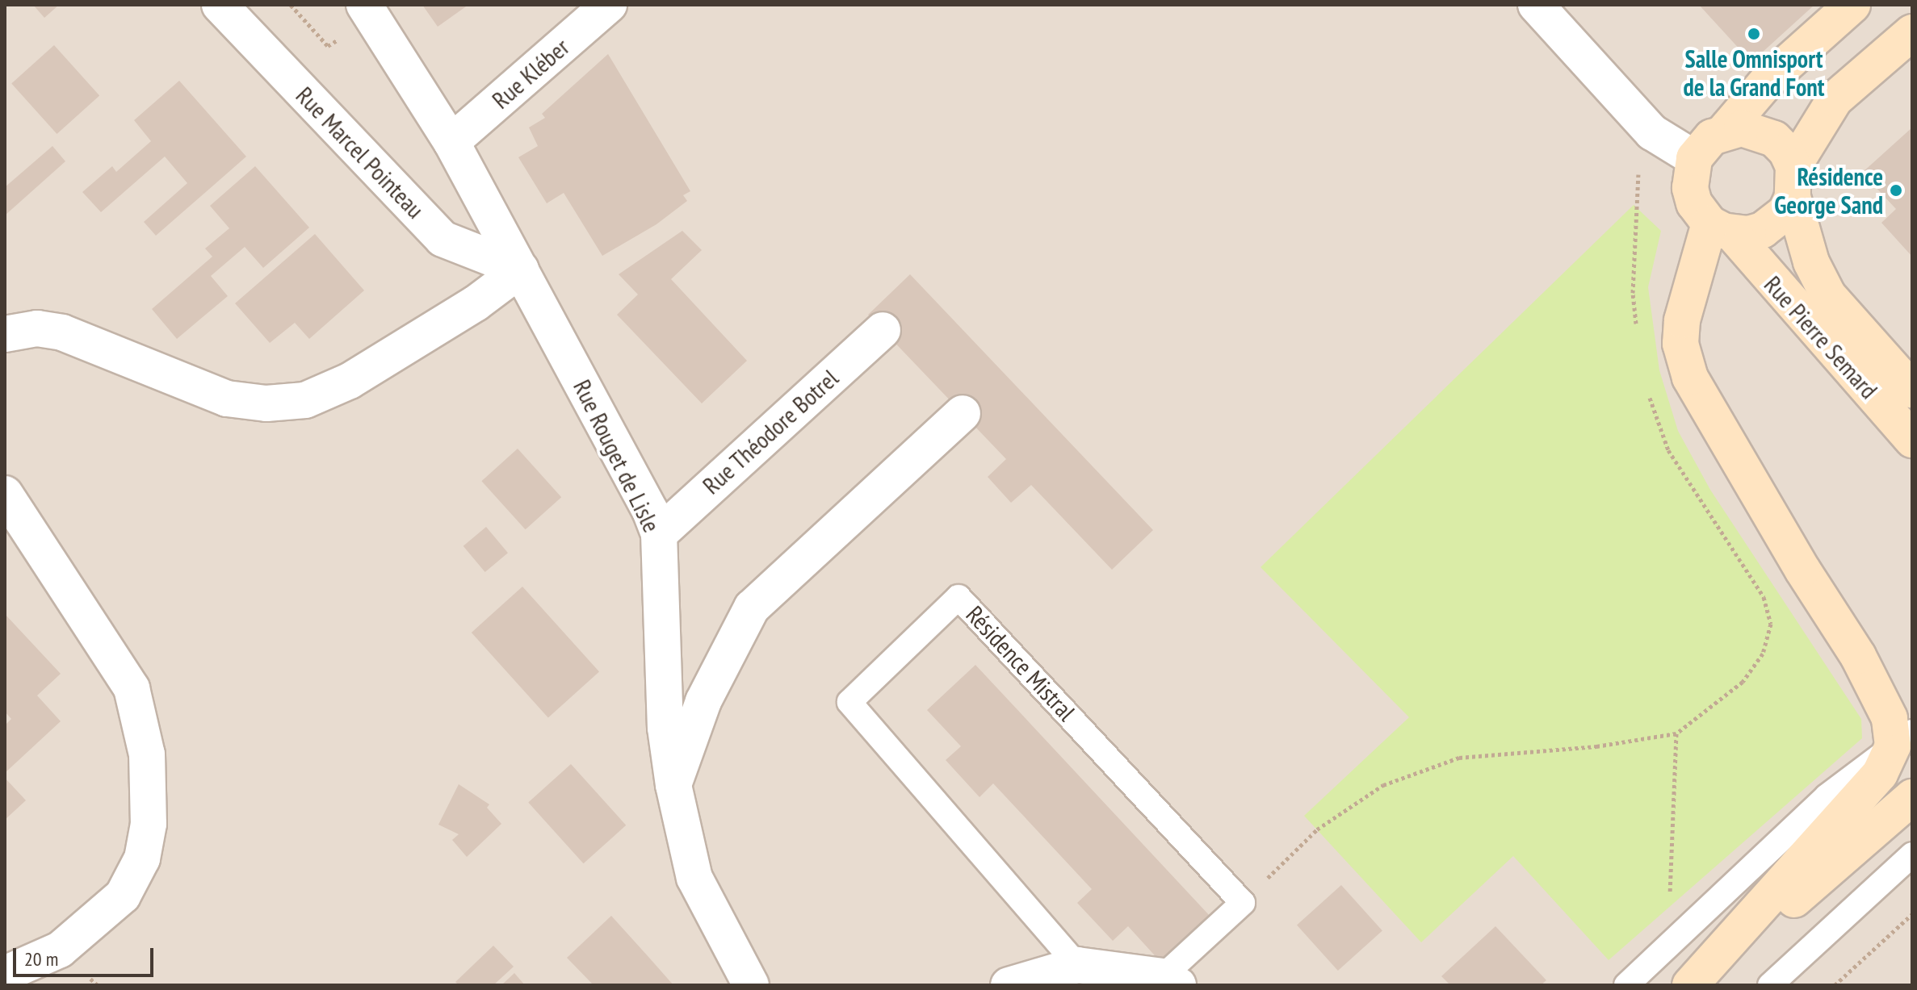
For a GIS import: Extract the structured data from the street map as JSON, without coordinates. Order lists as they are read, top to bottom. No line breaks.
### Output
{"streets":{"main road":["Rue Pierre Semard"],"street":["Rue Kléber","Rue Marcel Pointeau","Rue Théodore Botrel","Rue Rouget de Lisle"],"lane":["Résidence Mistral"]},"crossings":[["Rue Kléber","Rue Rouget de Lisle"],["Rue Marcel Pointeau","Rue Rouget de Lisle"],["Rue Théodore Botrel","Rue Rouget de Lisle"]],"places":["Salle Omnisport de la Grand Font","Résidence George Sand"],"scale_bar":"20 m"}
